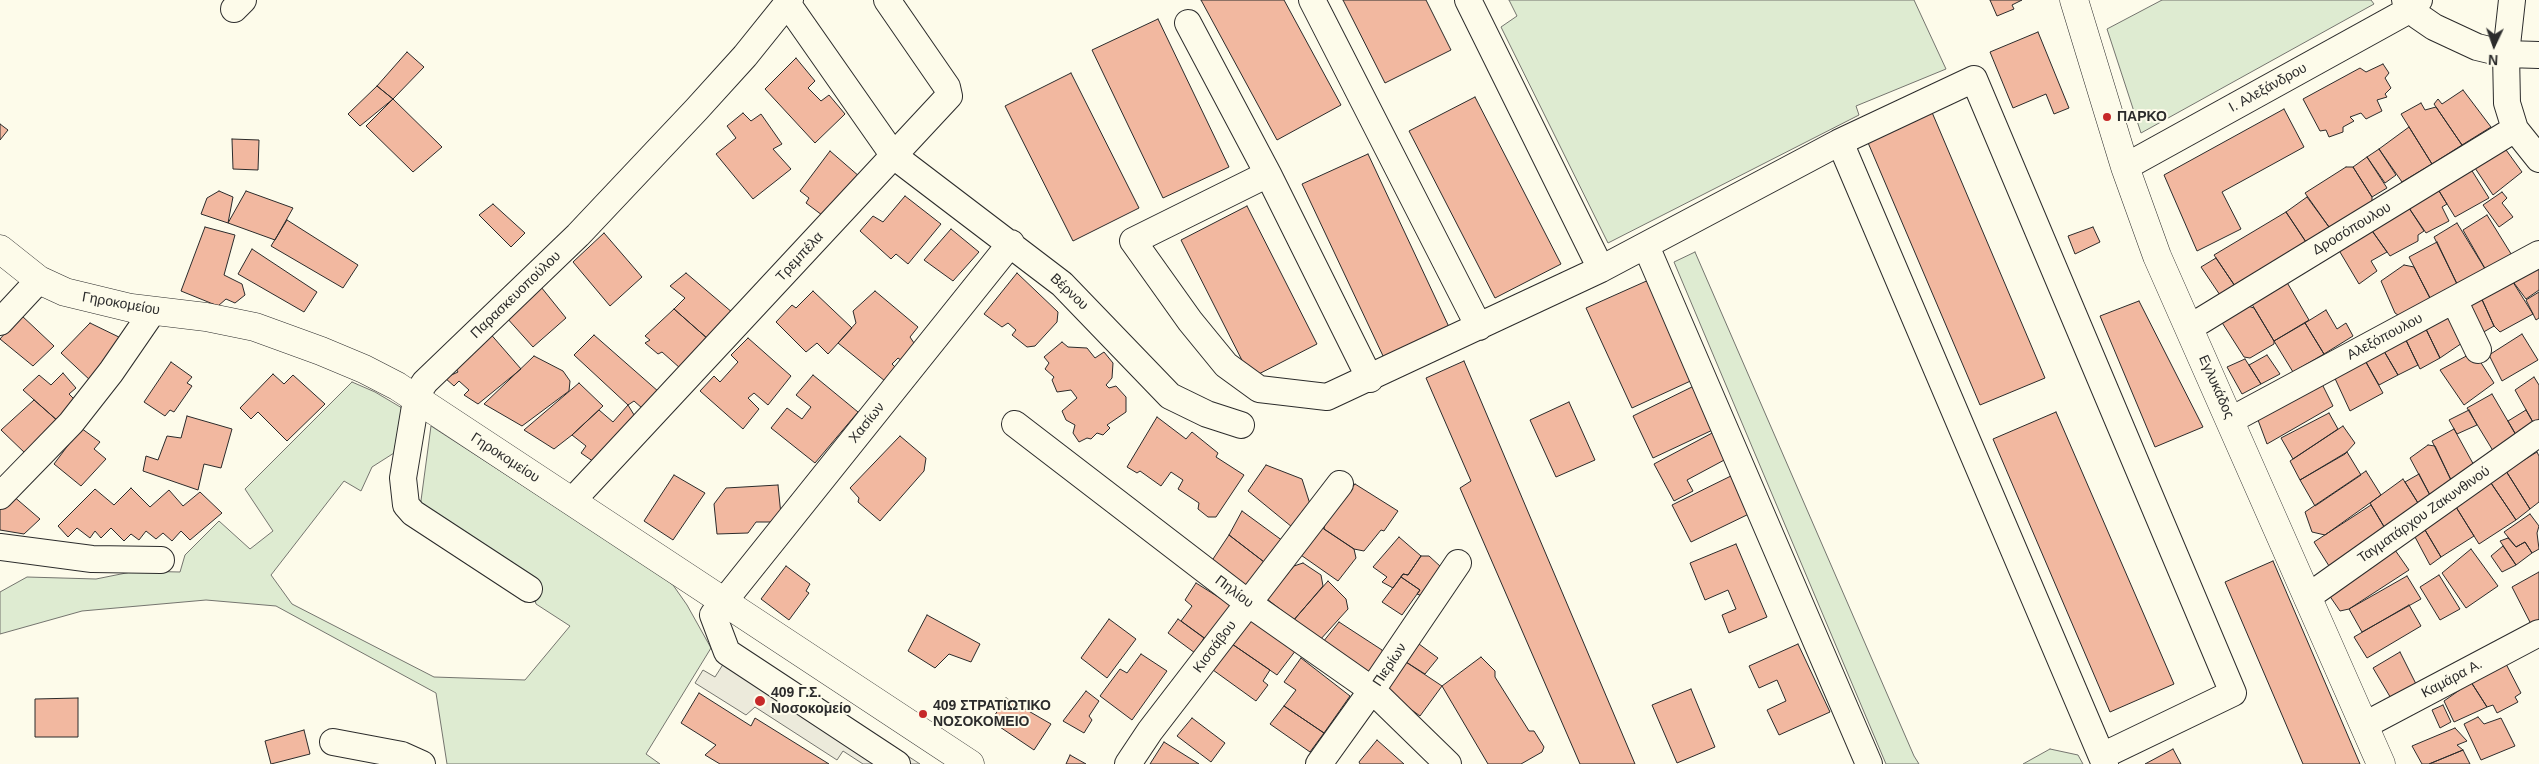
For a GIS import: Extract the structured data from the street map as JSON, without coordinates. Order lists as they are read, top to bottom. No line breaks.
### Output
{"streets":{"main road":["Γηροκομείου","Εγλυκάδος"],"street":["Ι. Αλεξάνδρου","Δροσόπουλου","Τρεμπέλα","Βέρνου","Παρασκευοπούλου","Αλεξόπουλου","Χασίων","Ταγματάρχου Ζακυνθινού","Πηλίου","Κισσάβου","Πιερίων","Καμάρα Α."]},"crossings":[["Ι. Αλεξάνδρου","Εγλυκάδος"],["Δροσόπουλου","Εγλυκάδος"],["Τρεμπέλα","Βέρνου"],["Τρεμπέλα","Γηροκομείου"],["Βέρνου","Παρασκευοπούλου"],["Βέρνου","Χασίων"],["Παρασκευοπούλου","Γηροκομείου"],["Γηροκομείου","Χασίων"],["Αλεξόπουλου","Εγλυκάδος"],["Εγλυκάδος","Ταγματάρχου Ζακυνθινού"],["Εγλυκάδος","Καμάρα Α."],["Πηλίου","Κισσάβου"],["Πηλίου","Πιερίων"]],"places":["ΠΑΡΚΟ","409 Γ.Σ. Νοσοκομείο","409 ΣΤΡΑΤΙΩΤΙΚΟ ΝΟΣΟΚΟΜΕΙΟ"],"north":"bottom"}
